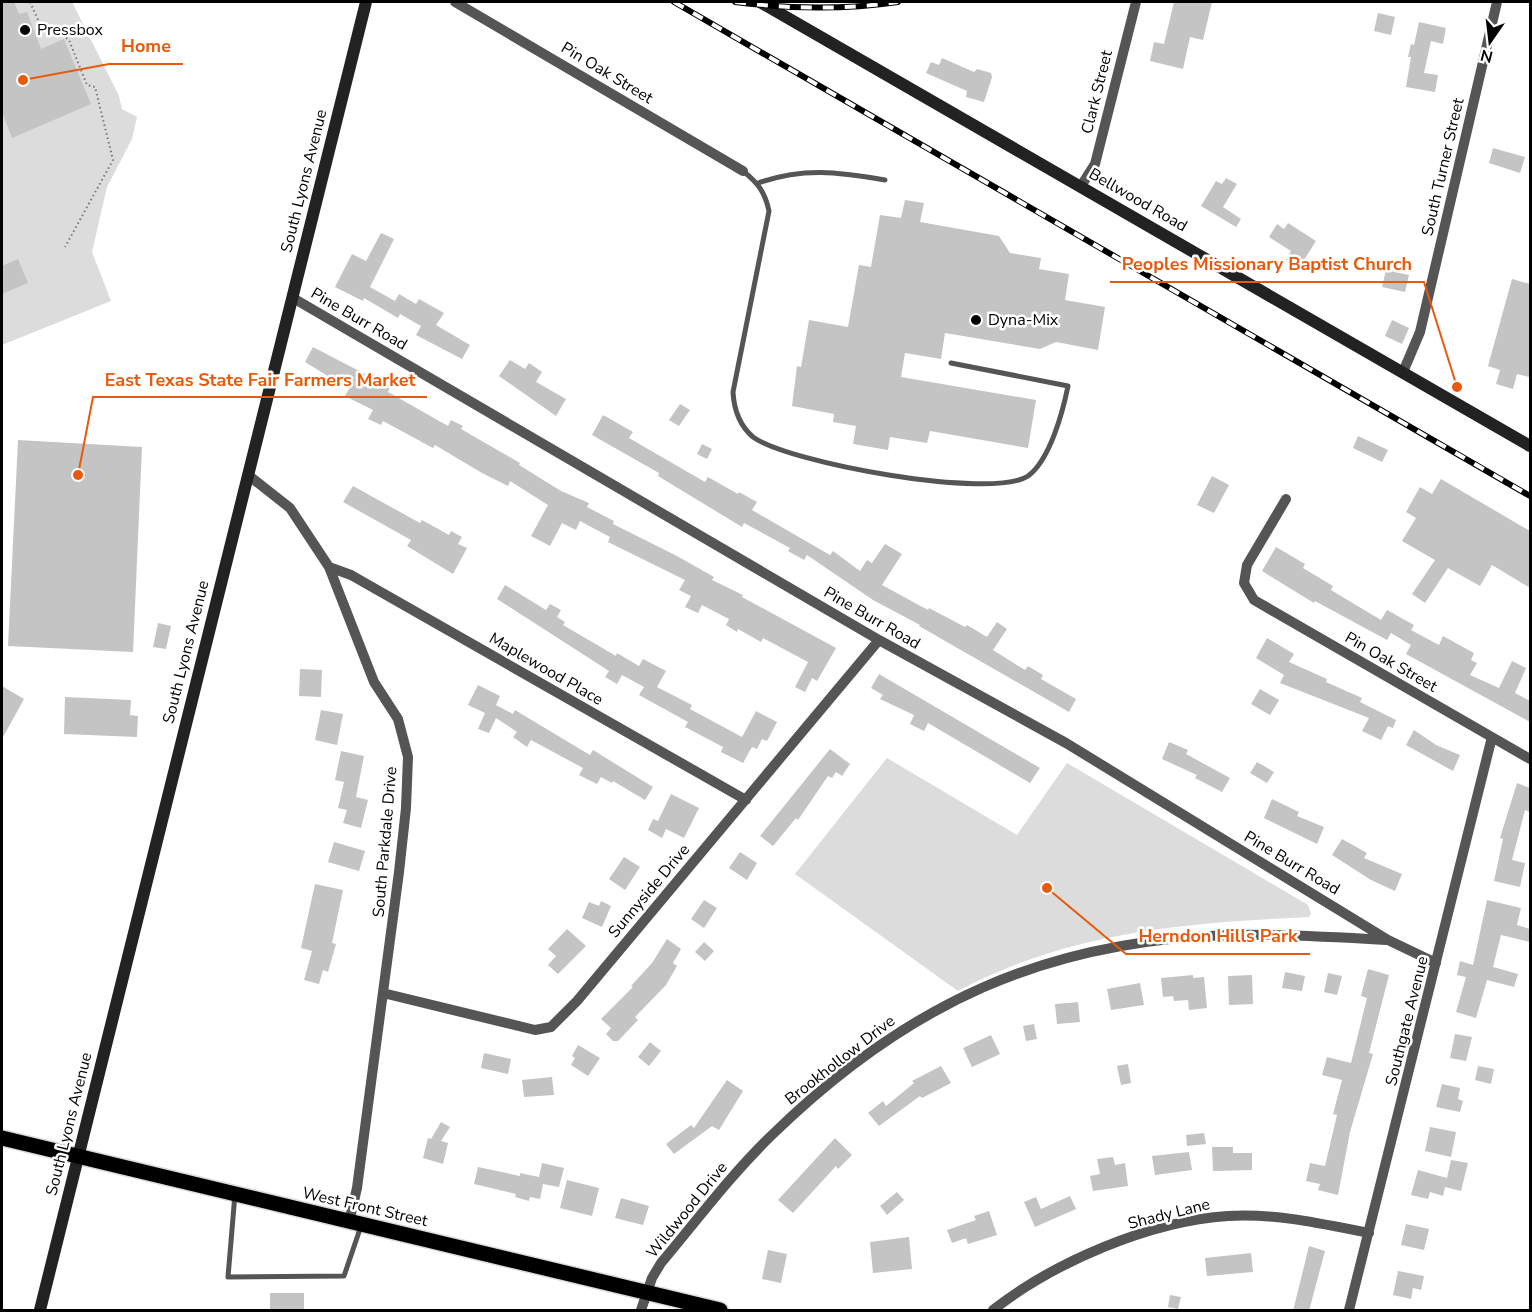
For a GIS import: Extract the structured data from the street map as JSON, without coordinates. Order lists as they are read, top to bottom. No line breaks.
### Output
{"streets":{"main road":["West Front Street"],"street":["Pin Oak Street","Clark Street","South Turner Street","South Lyons Avenue","Bellwood Road","Pine Burr Road","Maplewood Place","South Parkdale Drive","Sunnyside Drive","Southgate Avenue","Brookhollow Drive","Wildwood Drive","Shady Lane"]},"crossings":[["Pin Oak Street","Southgate Avenue"],["Clark Street","Bellwood Road"],["South Turner Street","Bellwood Road"],["South Lyons Avenue","Pine Burr Road"],["South Lyons Avenue","South Parkdale Drive"],["South Lyons Avenue","West Front Street"],["Pine Burr Road","Sunnyside Drive"],["Pine Burr Road","Southgate Avenue"],["Pine Burr Road","Brookhollow Drive"],["Maplewood Place","South Parkdale Drive"],["Maplewood Place","Sunnyside Drive"],["South Parkdale Drive","Sunnyside Drive"],["South Parkdale Drive","West Front Street"],["Southgate Avenue","Shady Lane"],["Brookhollow Drive","Wildwood Drive"],["West Front Street","Wildwood Drive"]],"places":["Pressbox","Home","Dyna-Mix","Peoples Missionary Baptist Church","East Texas State Fair Farmers Market","Herndon Hills Park"],"north":"bottom"}
